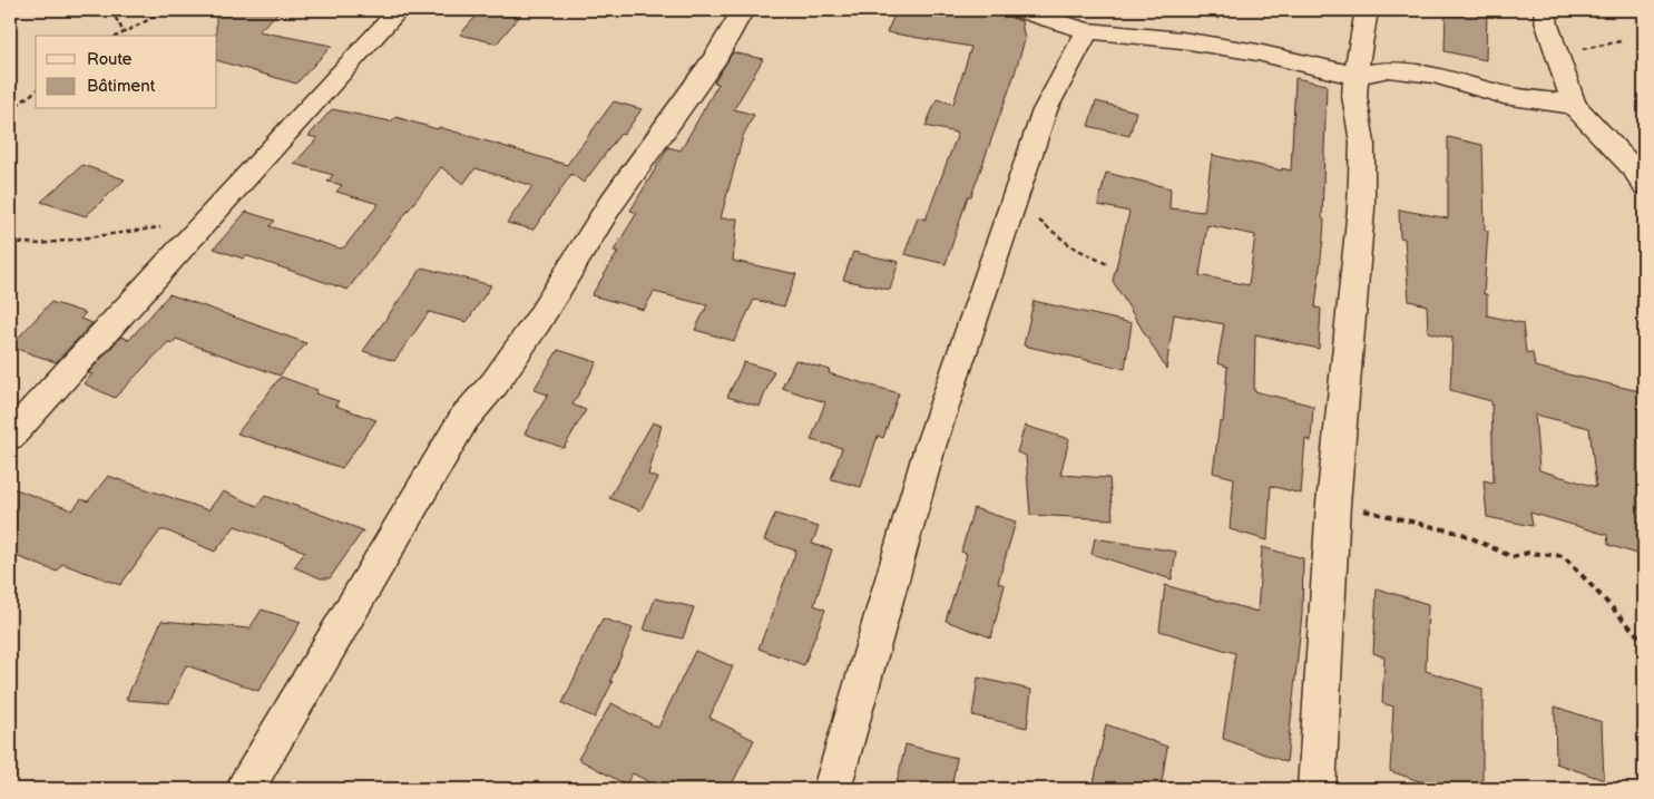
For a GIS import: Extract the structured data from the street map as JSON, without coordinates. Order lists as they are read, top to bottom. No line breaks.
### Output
{"legend":["Route","Bâtiment"]}
